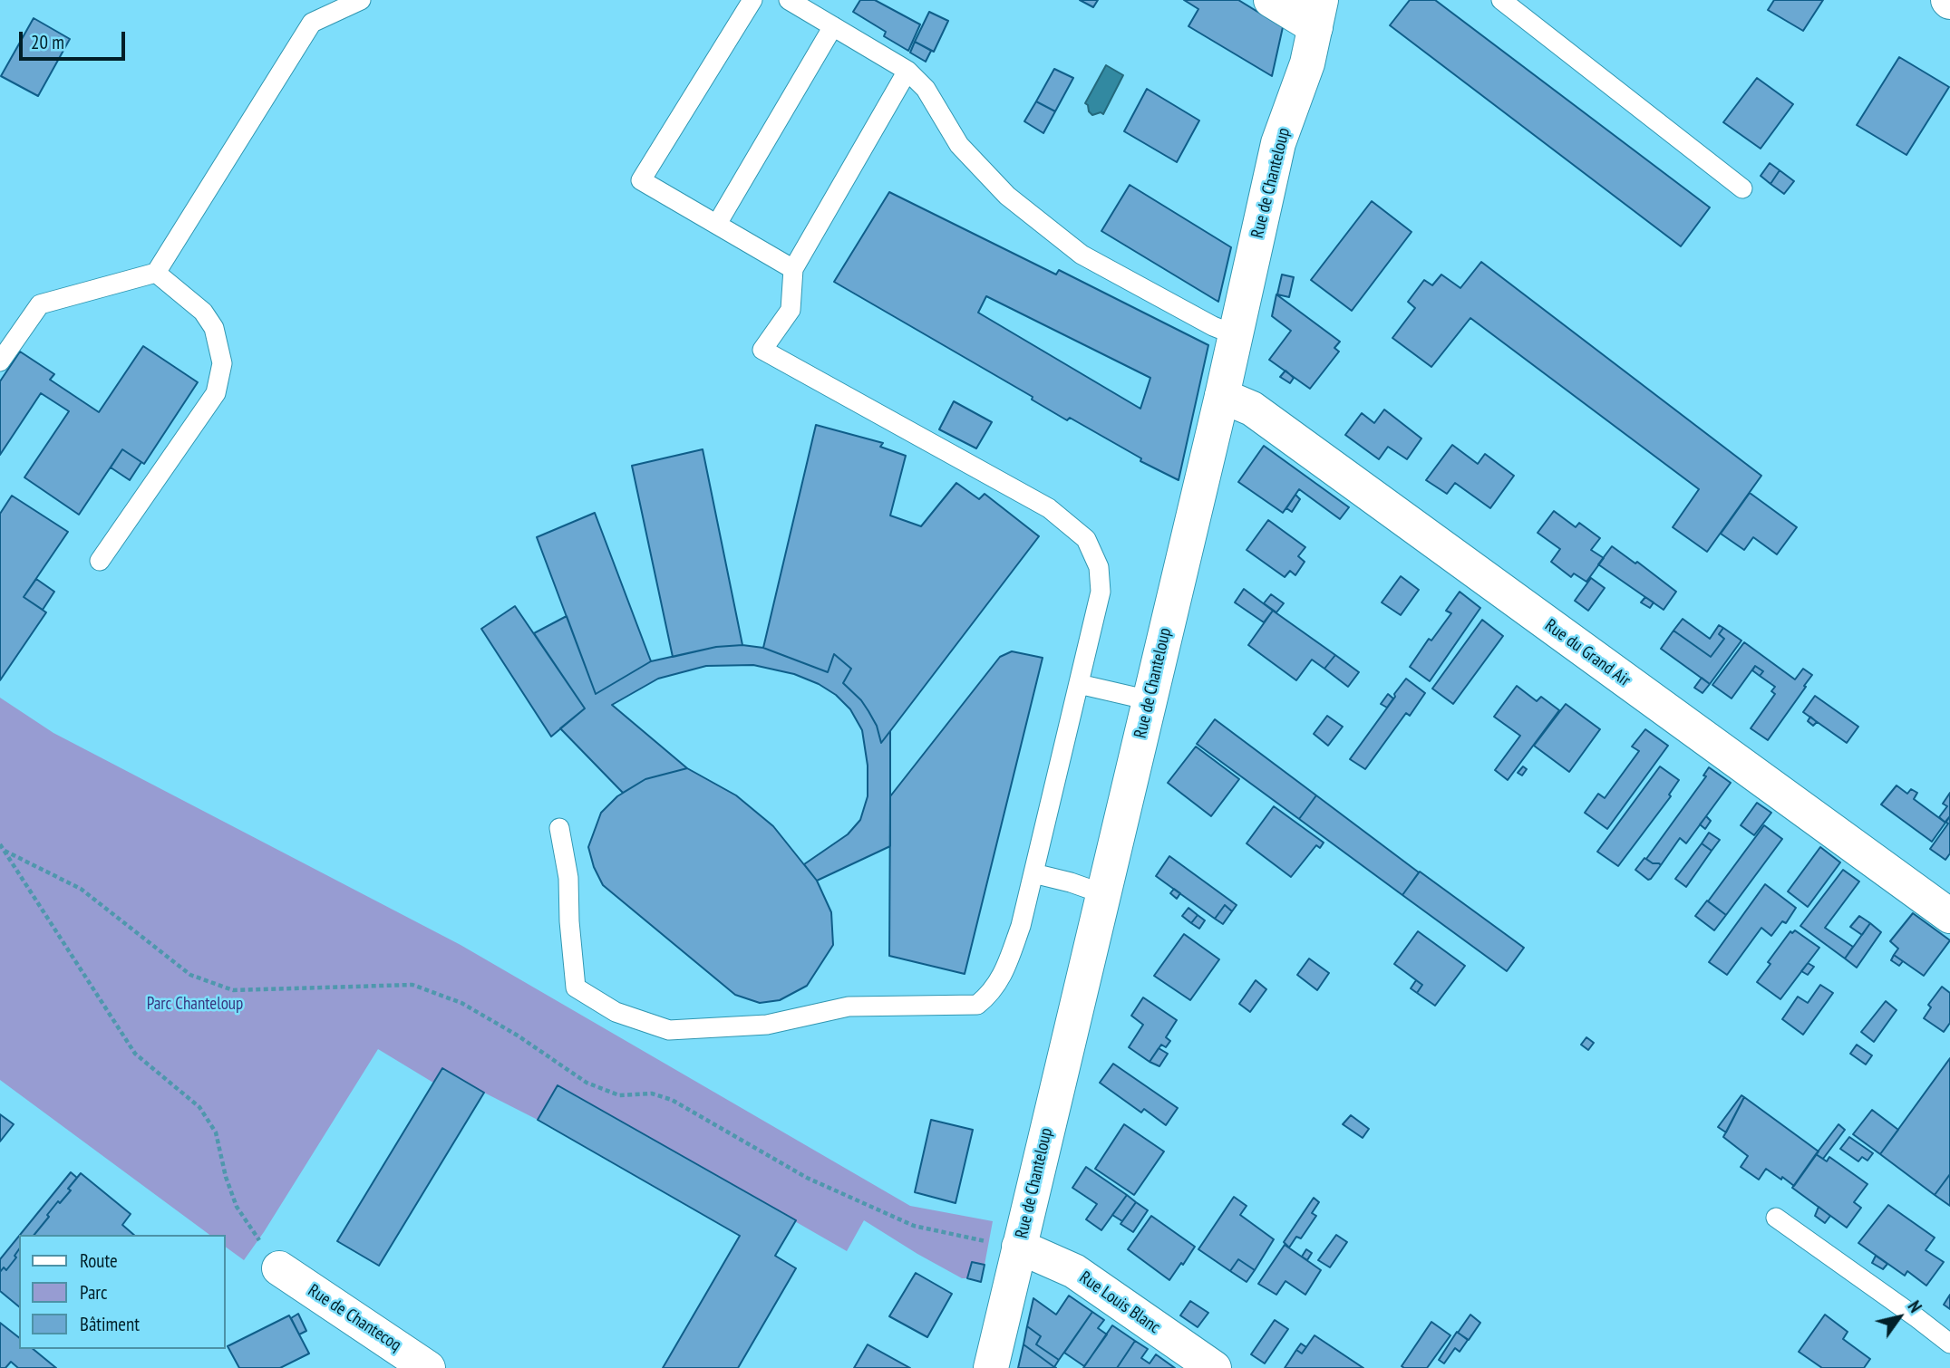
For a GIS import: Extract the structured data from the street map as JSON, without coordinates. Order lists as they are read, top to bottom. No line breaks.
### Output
{"streets":{"street":["Rue de Chanteloup","Rue du Grand Air","Rue Louis Blanc","Rue de Chantecoq"]},"crossings":[["Rue de Chanteloup","Rue du Grand Air"],["Rue de Chanteloup","Rue Louis Blanc"]],"parks":["Parc Chanteloup"],"legend":["Route","Parc","Bâtiment"],"scale_bar":"20 m","north":"top right"}
